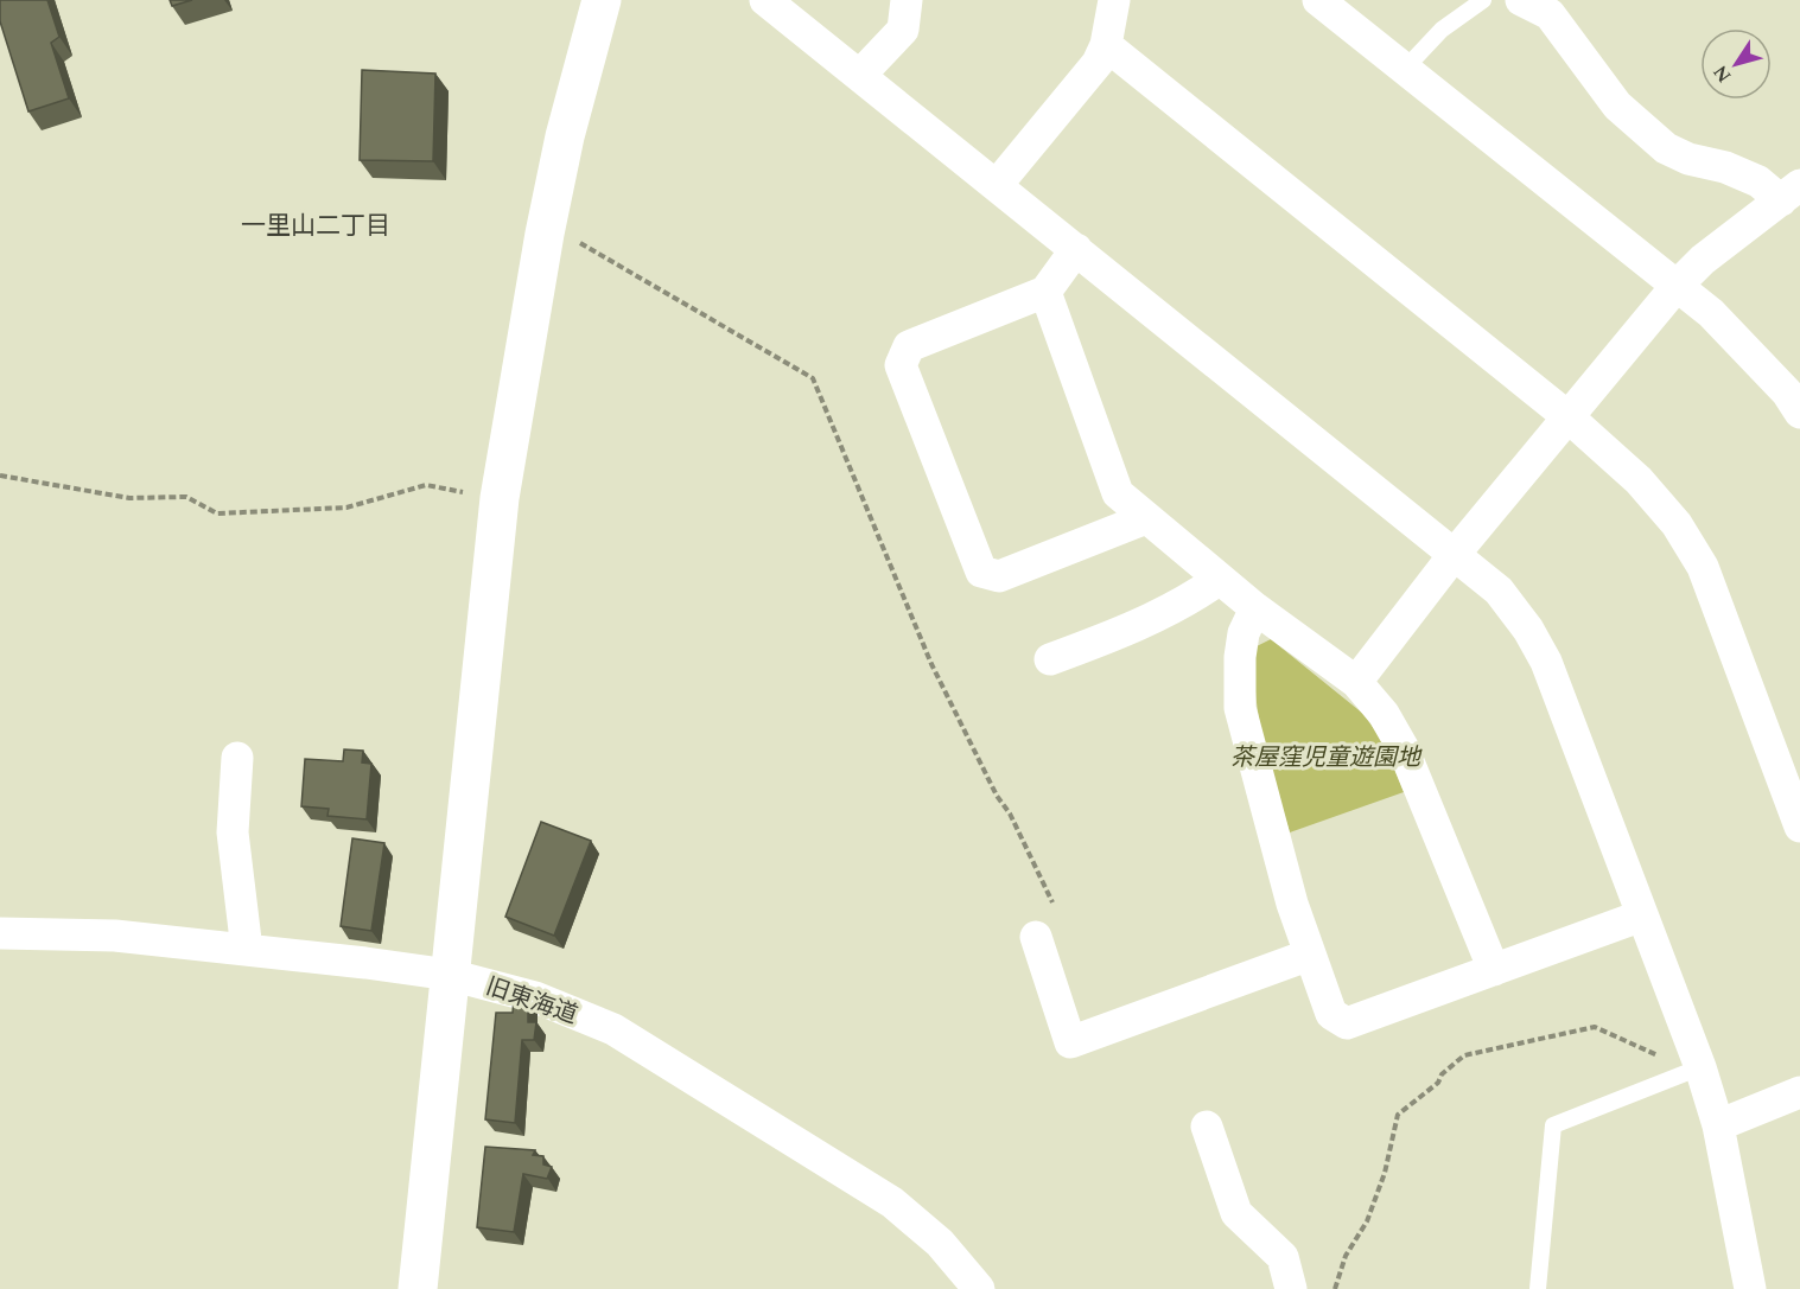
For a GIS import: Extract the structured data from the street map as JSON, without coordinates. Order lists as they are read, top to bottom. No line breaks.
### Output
{"streets":{"street":["旧東海道"]},"districts":["一里山二丁目"],"parks":["茶屋窪児童遊園地"],"north":"bottom left"}
